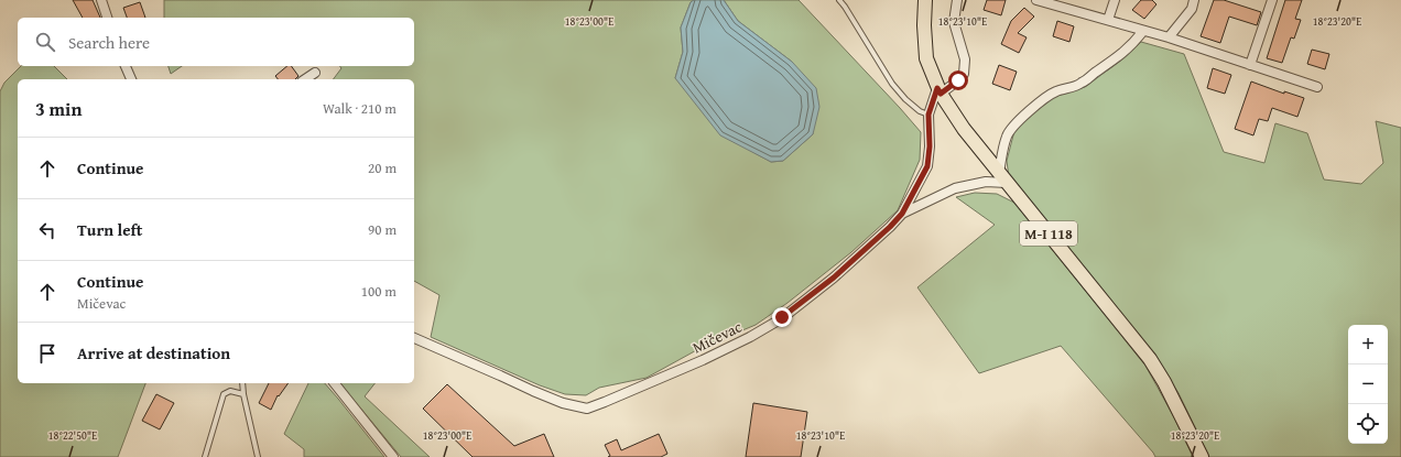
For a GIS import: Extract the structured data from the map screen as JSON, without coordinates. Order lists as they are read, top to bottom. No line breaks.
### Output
{"streets":{"main road":["M-I 118"],"street":["Mičevac"]},"crossings":[["M-I 118","Mičevac"]],"page":{"search":"Search here","heading":["3 min","Walk · 210 m"],"list":[["Continue","20 m"],["Turn left","90 m"],["Continue","Mičevac","100 m"],"Arrive at destination"],"map_buttons":["+","−"]},"coordinates":["18°23'00\"E","18°23'10\"E","18°23'20\"E","18°22'50\"E"]}
